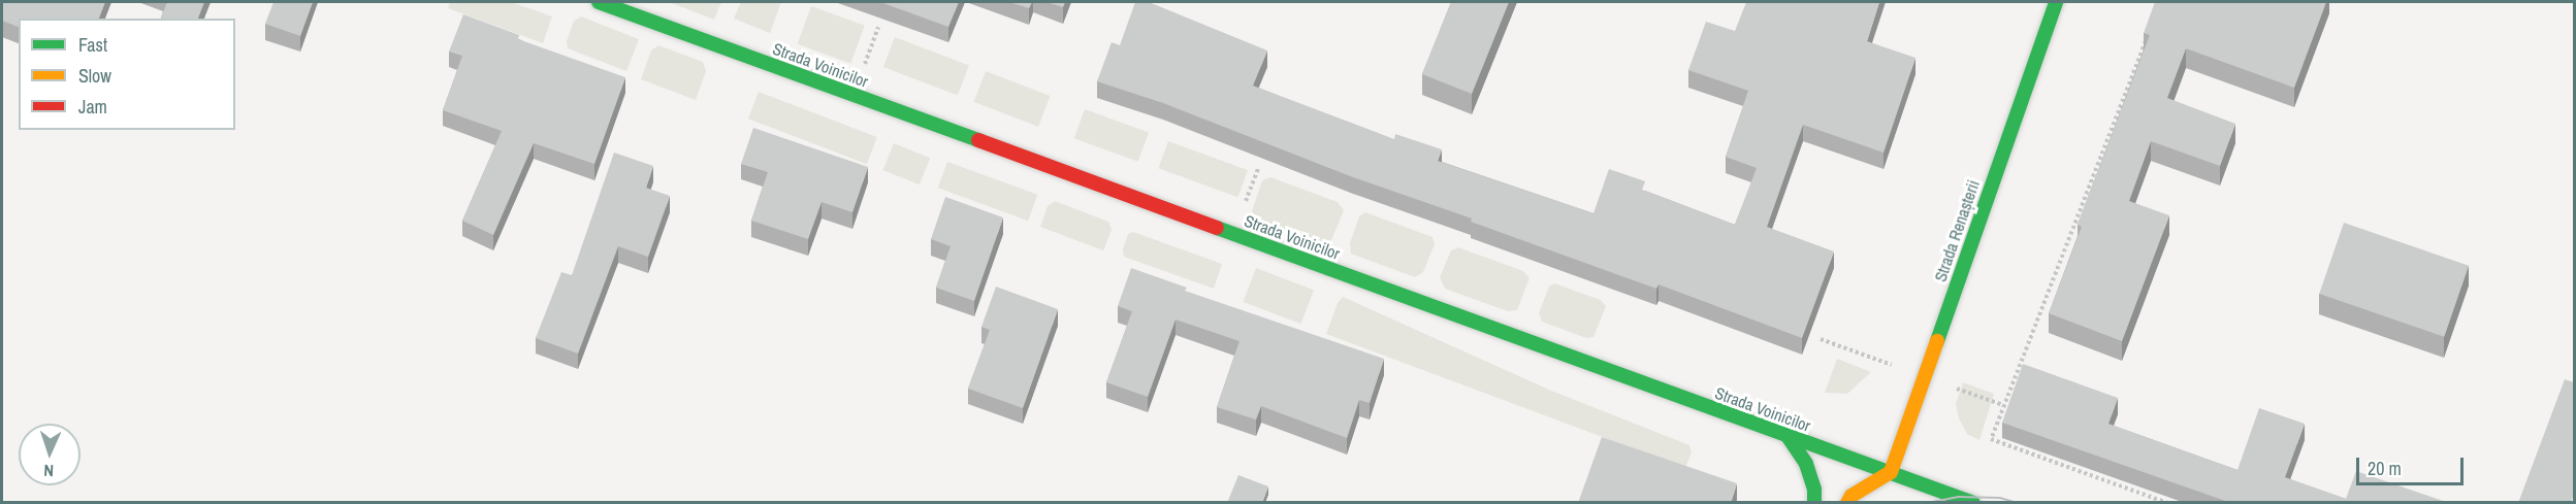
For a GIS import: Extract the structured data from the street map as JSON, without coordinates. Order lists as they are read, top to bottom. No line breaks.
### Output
{"streets":{"main road":["Strada Voinicilor","Strada Renașterii"]},"crossings":[["Strada Voinicilor","Strada Renașterii"]],"legend":["Fast","Slow","Jam"],"scale_bar":"20 m","north":"bottom"}
